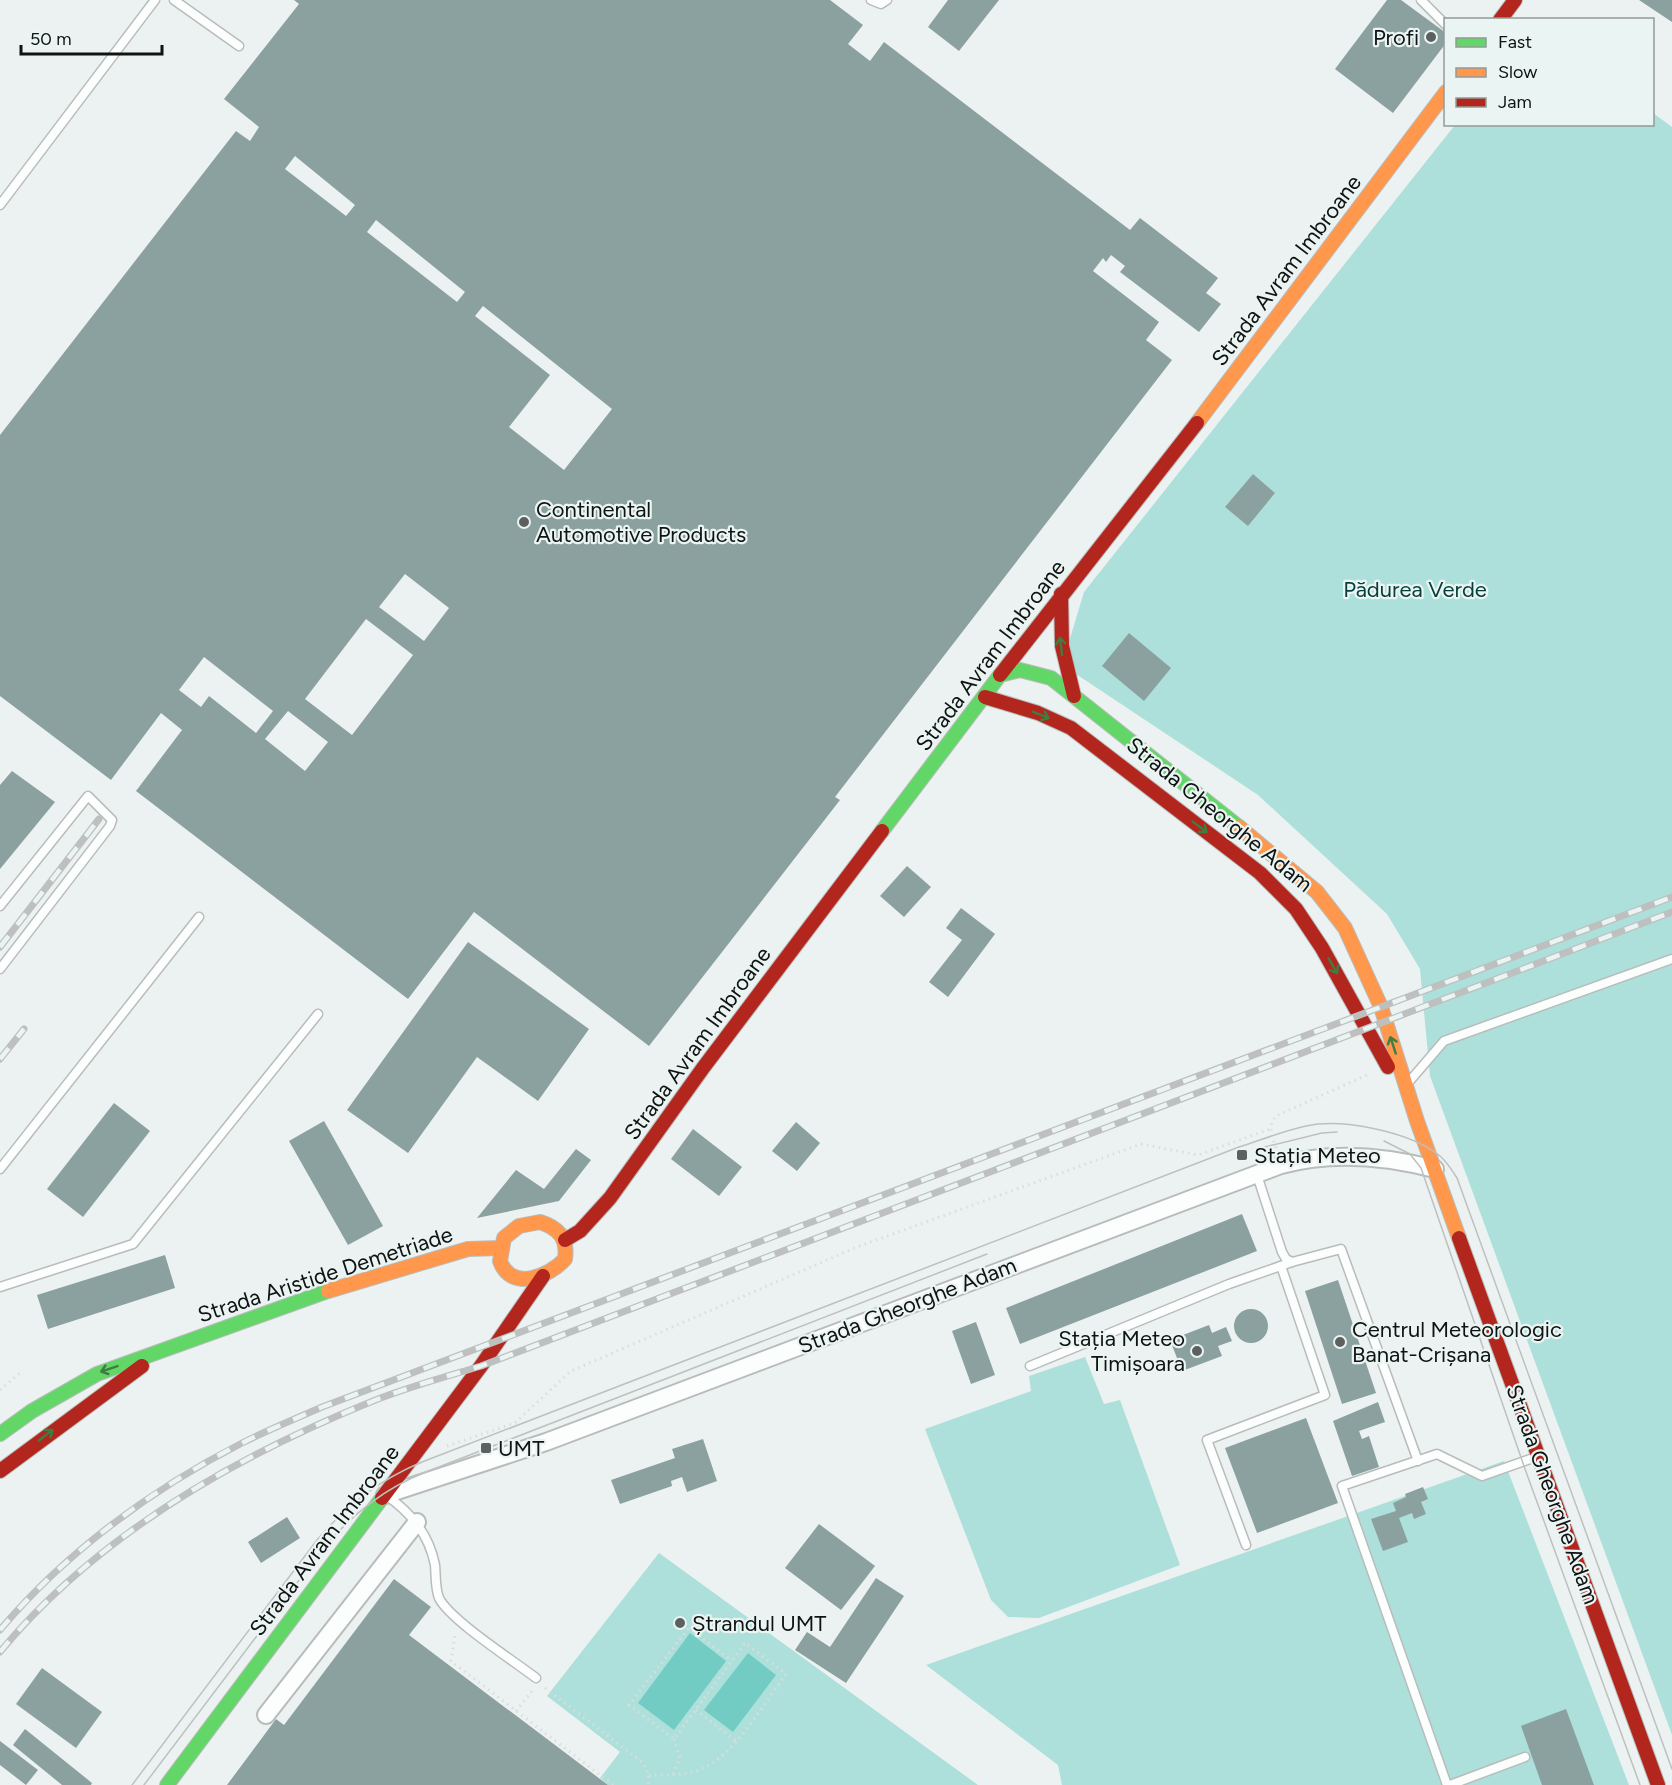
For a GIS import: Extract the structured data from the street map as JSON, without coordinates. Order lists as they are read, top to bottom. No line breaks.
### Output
{"streets":{"main road":["Strada Avram Imbroane","Strada Gheorghe Adam","Strada Aristide Demetriade"]},"crossings":[["Strada Avram Imbroane","Strada Gheorghe Adam"],["Strada Avram Imbroane","Strada Aristide Demetriade"]],"parks":["Pădurea Verde"],"places":{"other":["Profi","Continental Automotive Products","Centrul Meteorologic Banat-Crișana","Stația Meteo Timișoara","Ștrandul UMT"],"transit":["Stația Meteo","UMT"]},"legend":["Fast","Slow","Jam"],"scale_bar":"50 m"}
